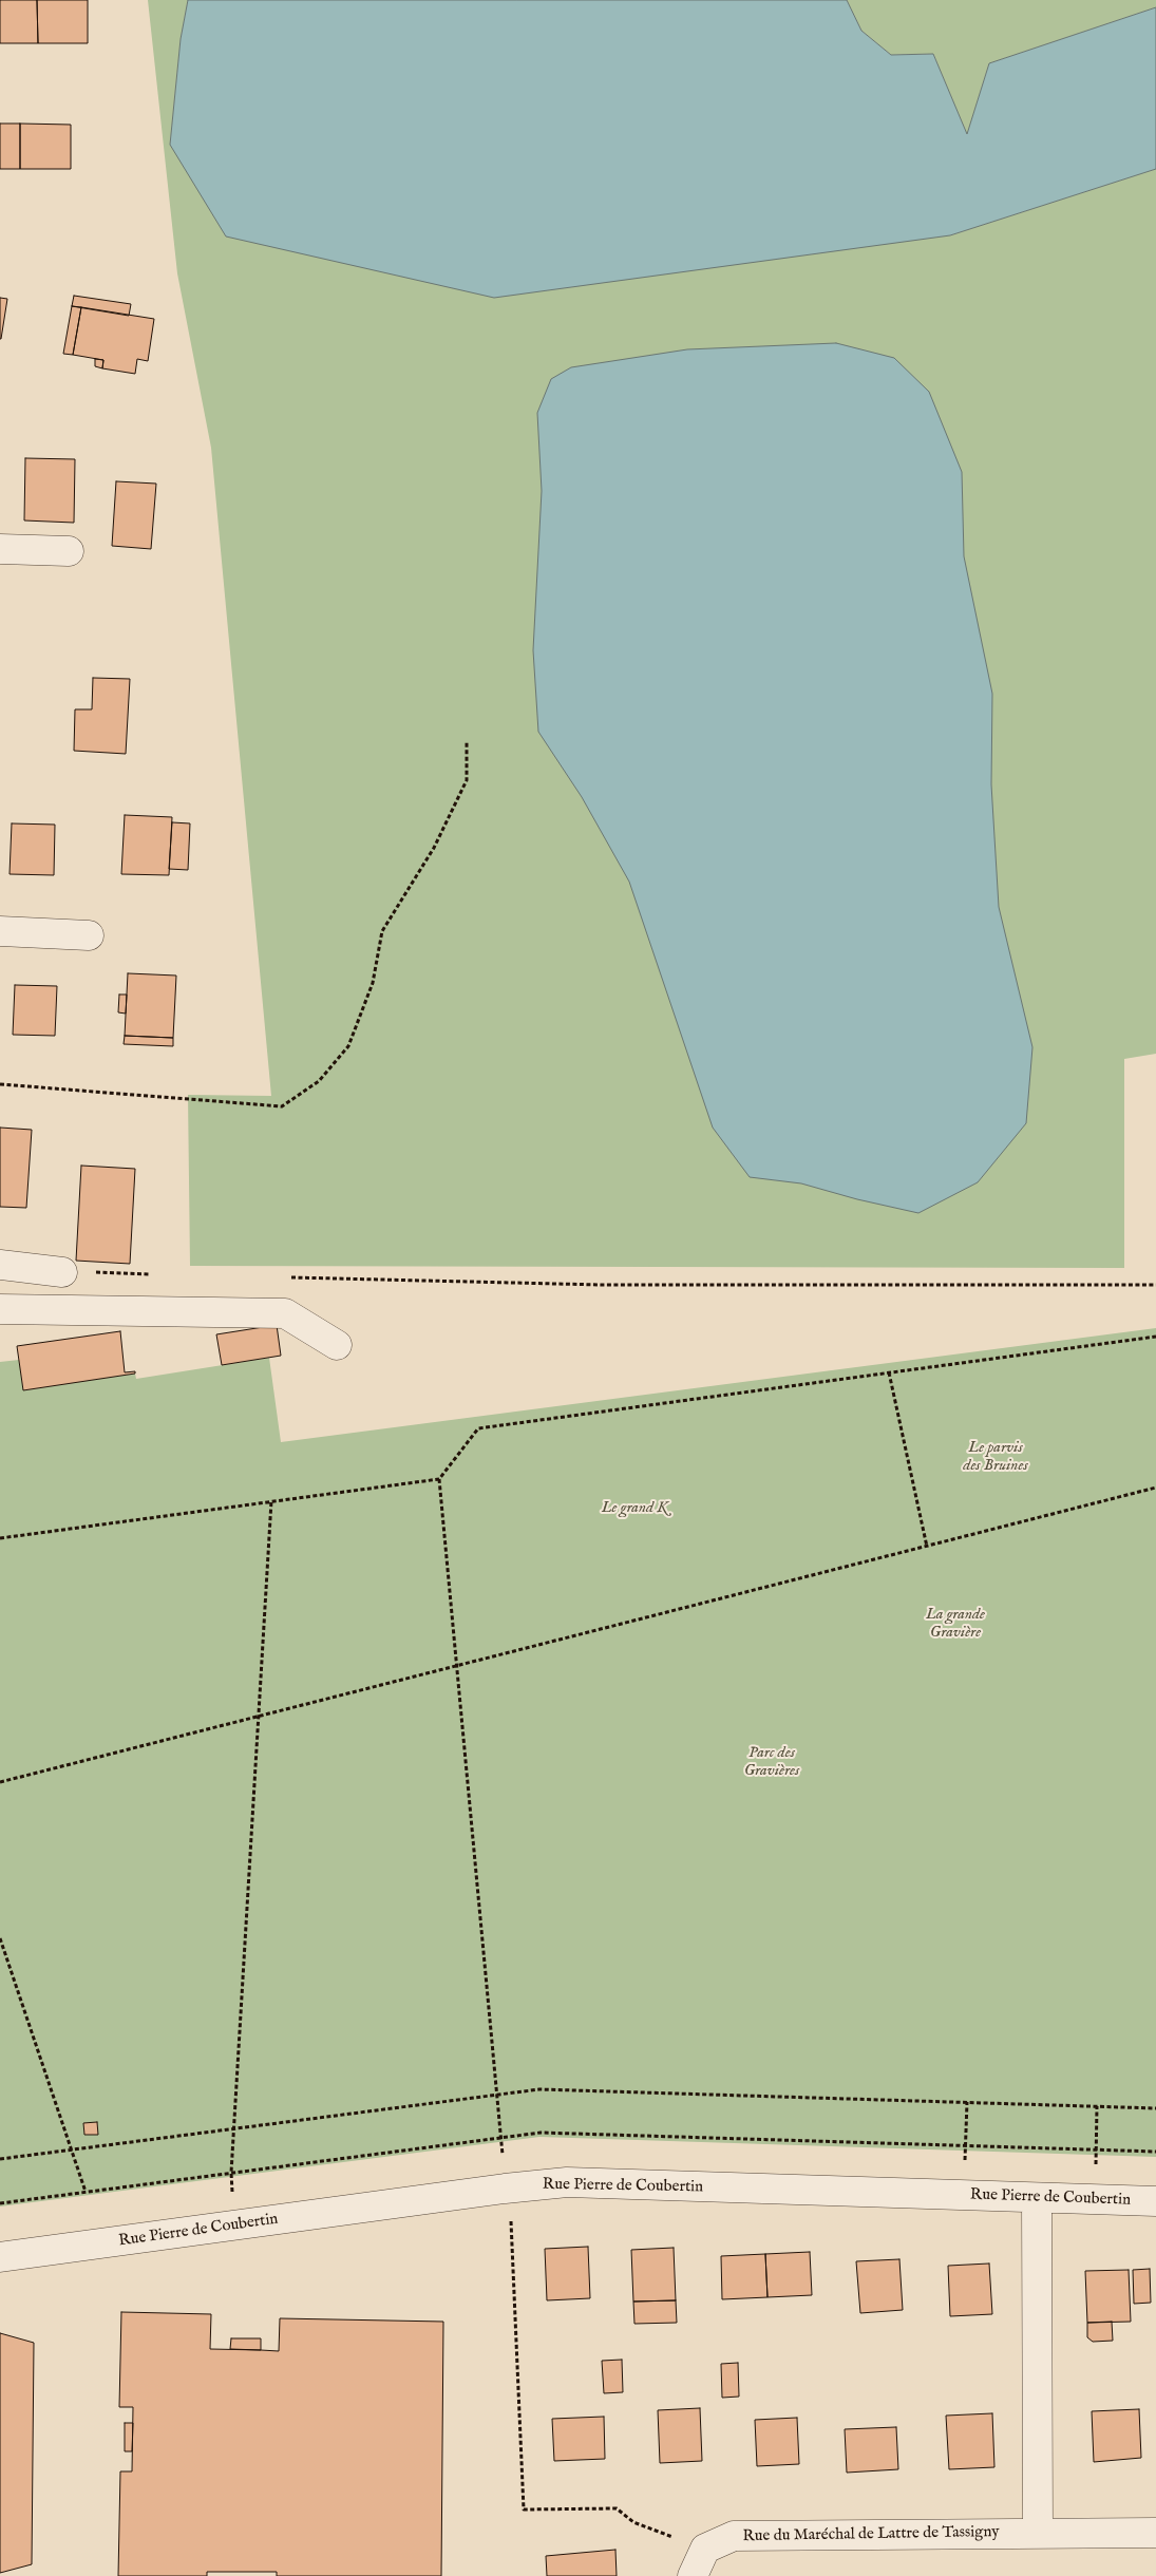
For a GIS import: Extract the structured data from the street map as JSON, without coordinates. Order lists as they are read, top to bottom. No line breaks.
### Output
{"streets":{"street":["Rue Pierre de Coubertin","Rue du Maréchal de Lattre de Tassigny"]},"parks":["Le parvis des Bruines","Le grand K","La grande Gravière","Parc des Gravières"]}
